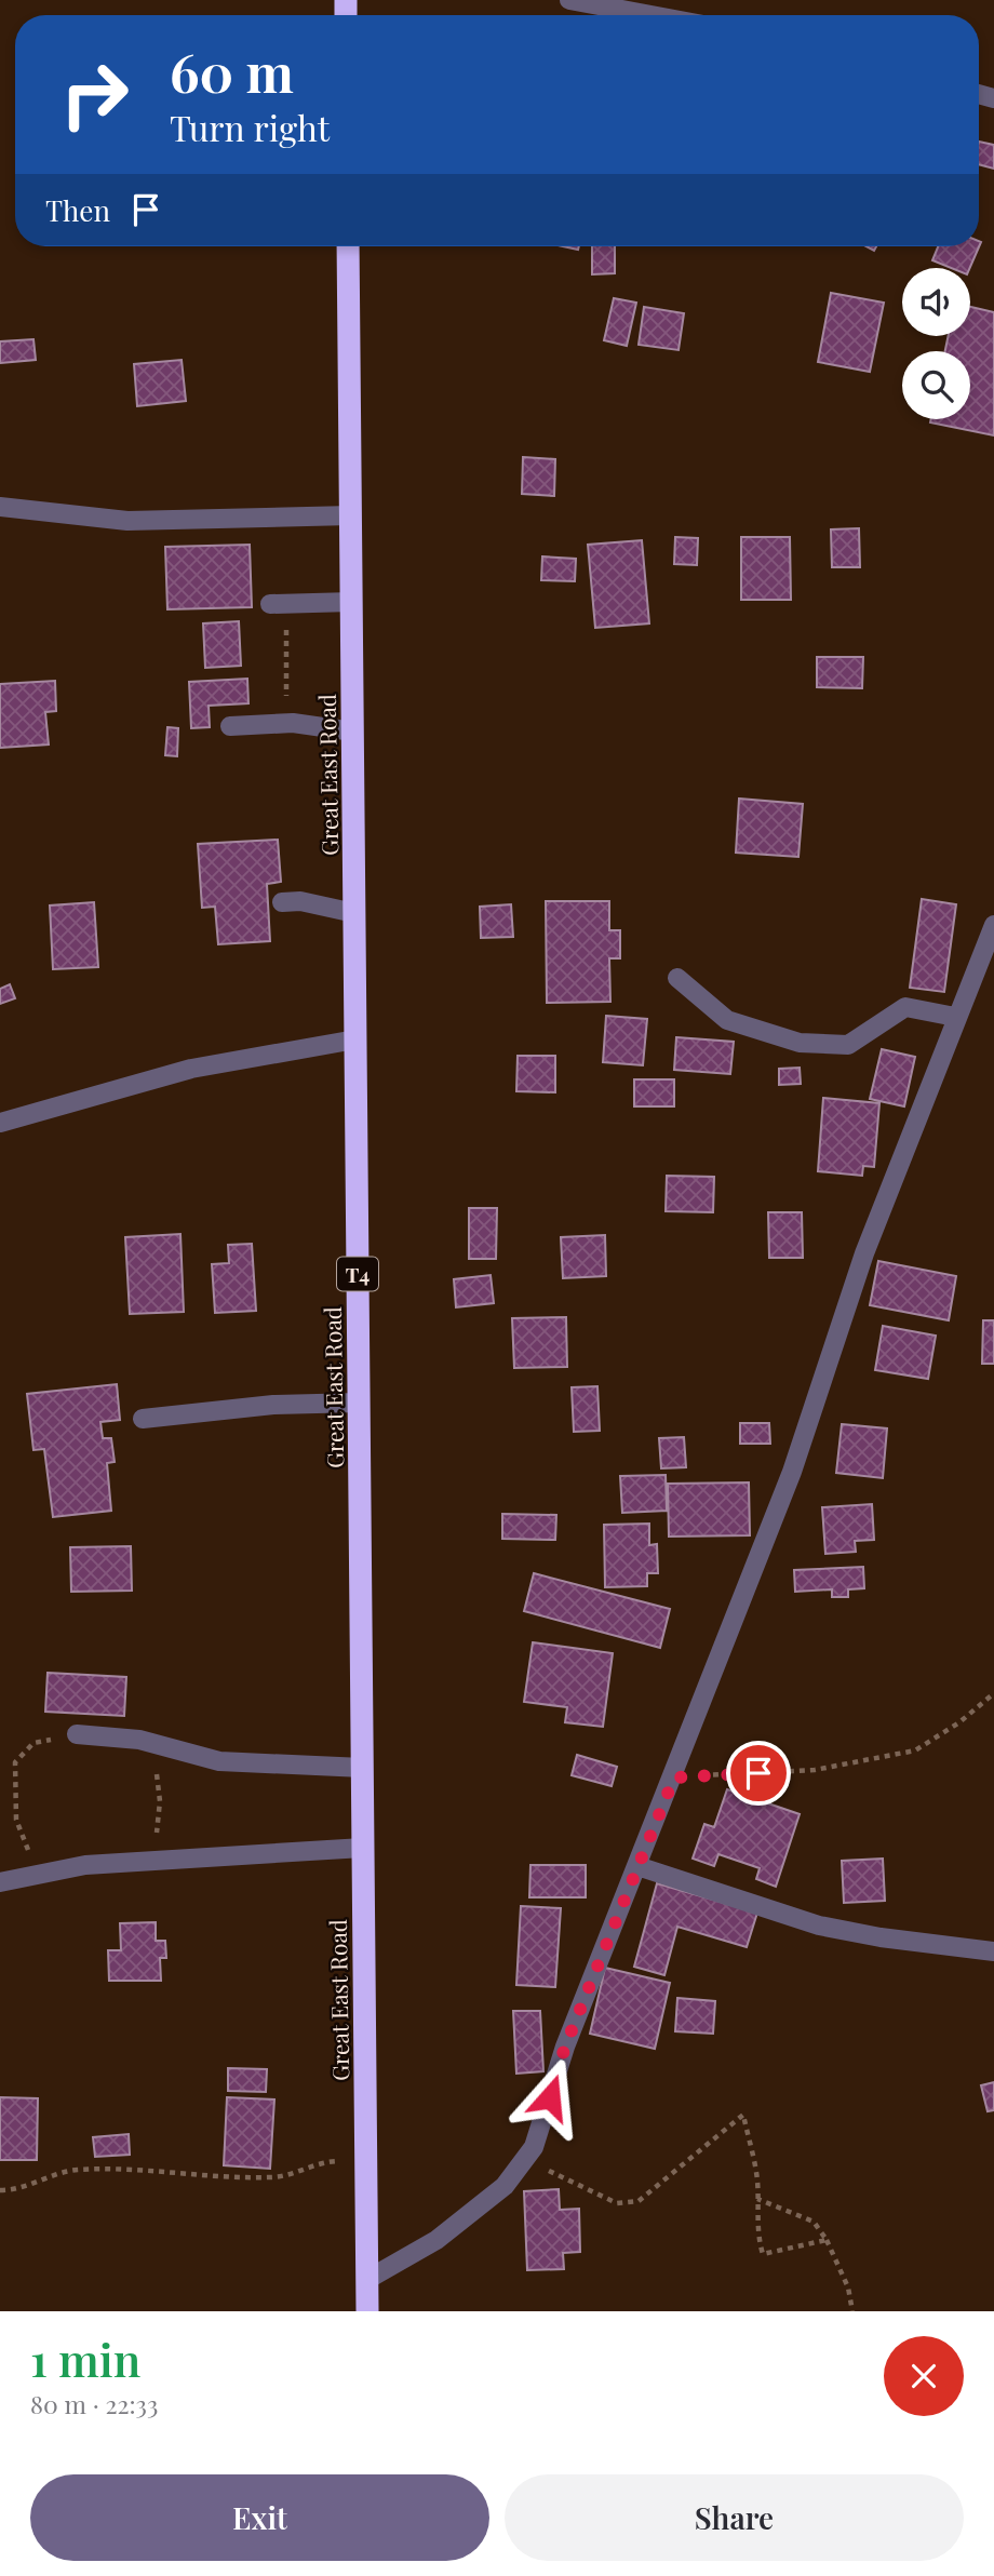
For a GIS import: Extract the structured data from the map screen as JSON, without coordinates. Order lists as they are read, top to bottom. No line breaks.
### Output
{"streets":{"highway":["Great East Road","T4"]},"page":{"turn":["60 m","Turn right"],"then":"Then","heading":["1 min","80 m · 22:33"],"buttons":["Exit","Share"]}}
